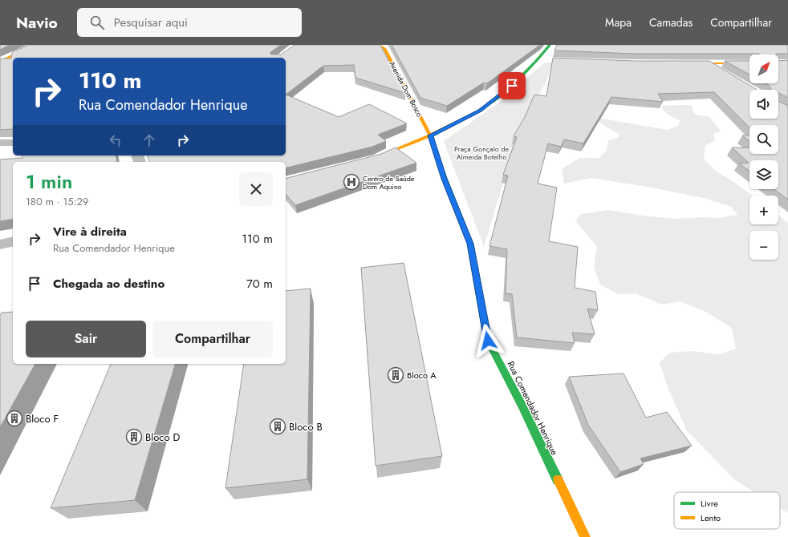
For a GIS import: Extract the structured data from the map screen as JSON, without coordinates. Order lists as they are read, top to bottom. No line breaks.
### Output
{"streets":{"street":["Avenida Dom Bosco","Rua Comendador Henrique"]},"crossings":[["Avenida Dom Bosco","Rua Comendador Henrique"]],"parks":["Praça Gonçalo de Almeida Botelho"],"places":{"hospital":["Centro de Saúde Dom Aquino"],"building":["Bloco A","Bloco F","Bloco B","Bloco D"]},"legend":["Livre","Lento"],"north":"top right","page":{"header":"Navio","search":"Pesquisar aqui","nav":["Mapa","Camadas","Compartilhar"],"map_buttons":["+","−"],"turn":["110 m","Rua Comendador Henrique"],"heading":["1 min","180 m · 15:29"],"list":[{"name":"Vire à direita","note":"Rua Comendador Henrique","value":"110 m"},{"name":"Chegada ao destino","value":"70 m"}],"buttons":["Sair","Compartilhar"]}}
